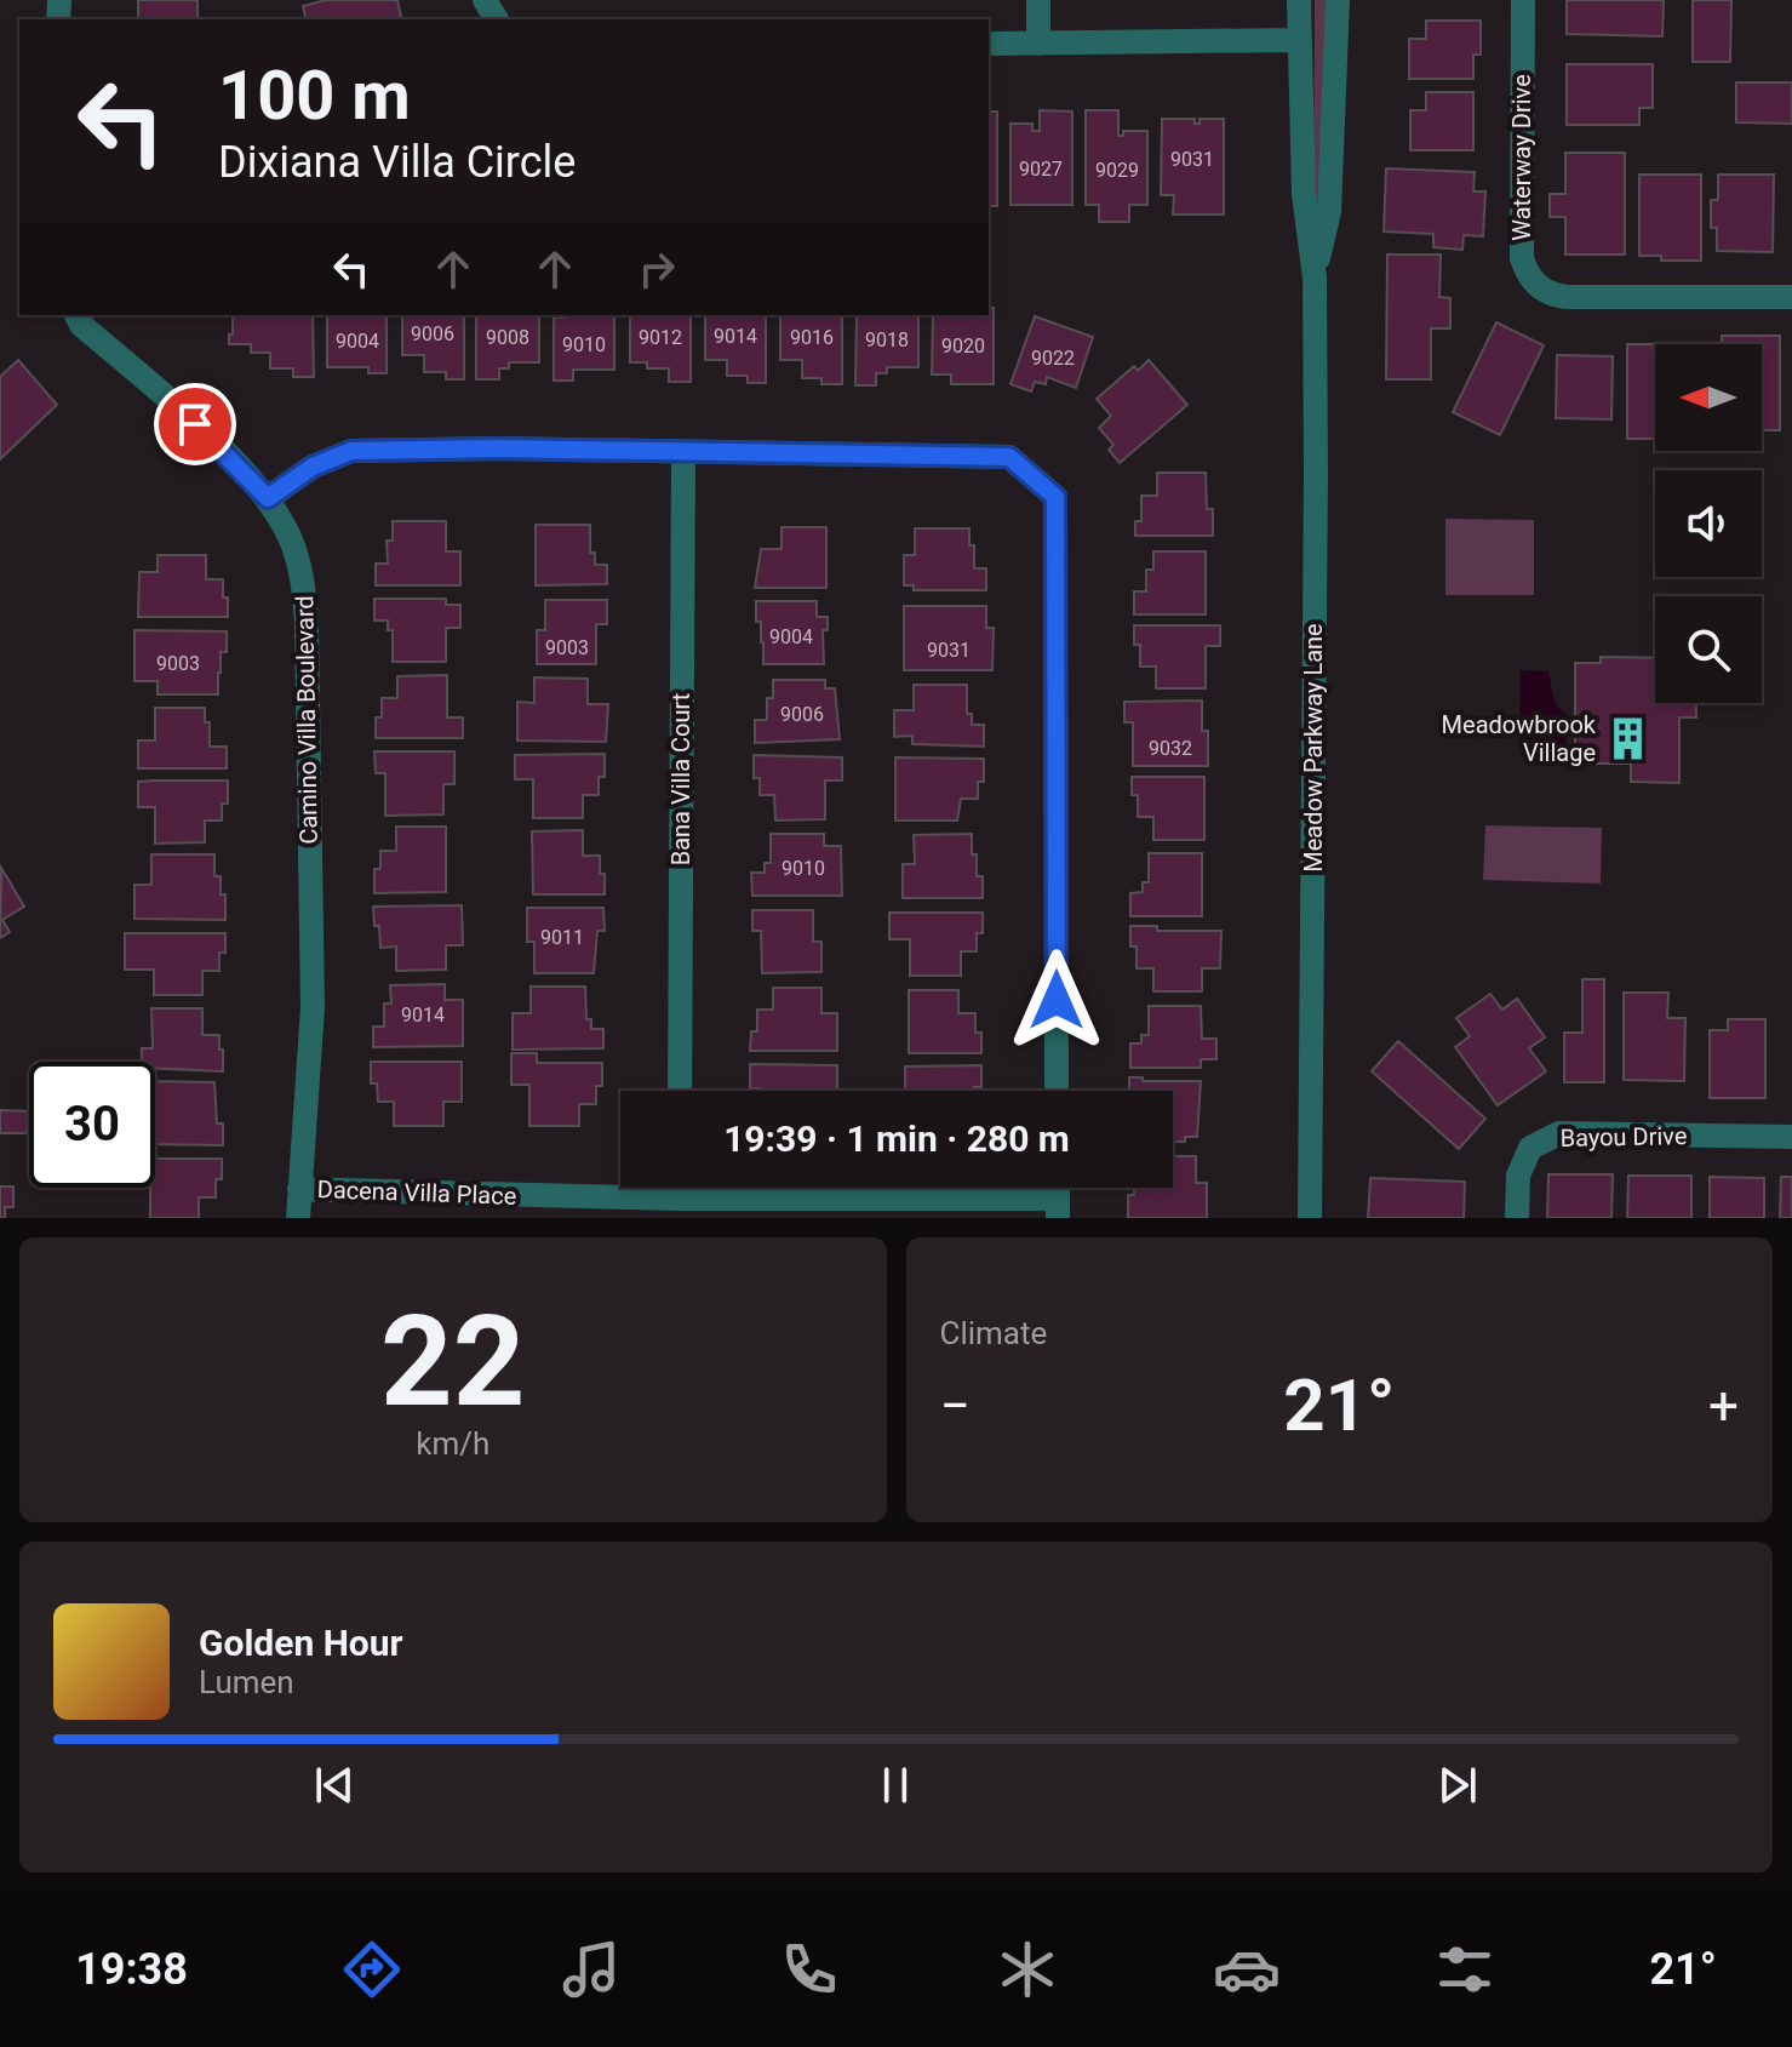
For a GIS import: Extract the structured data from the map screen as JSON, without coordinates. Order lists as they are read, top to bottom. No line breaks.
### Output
{"streets":{"street":["Waterway Drive","Camino Villa Boulevard","Meadow Parkway Lane","Bana Villa Court","Bayou Drive","Dacena Villa Place"]},"crossings":[["Camino Villa Boulevard","Dacena Villa Place"]],"places":{"building":["Meadowbrook Village"]},"house_numbers":["9031","9027","9029","9006","9014","9008","9012","9016","9018","9004","9010","9020","9022","9004","9003","9031","9003","9006","9032","9010","9011","9014"],"north":"left","page":{"turn":["100 m","Dixiana Villa Circle"],"limit":"30","trip":"19:39 · 1 min · 280 m","tile":[["22","km/h"],"Climate"],"heat":["−","21°","+"],"song":["Golden Hour","Lumen"],"tabs":["19:38","21°"]}}
